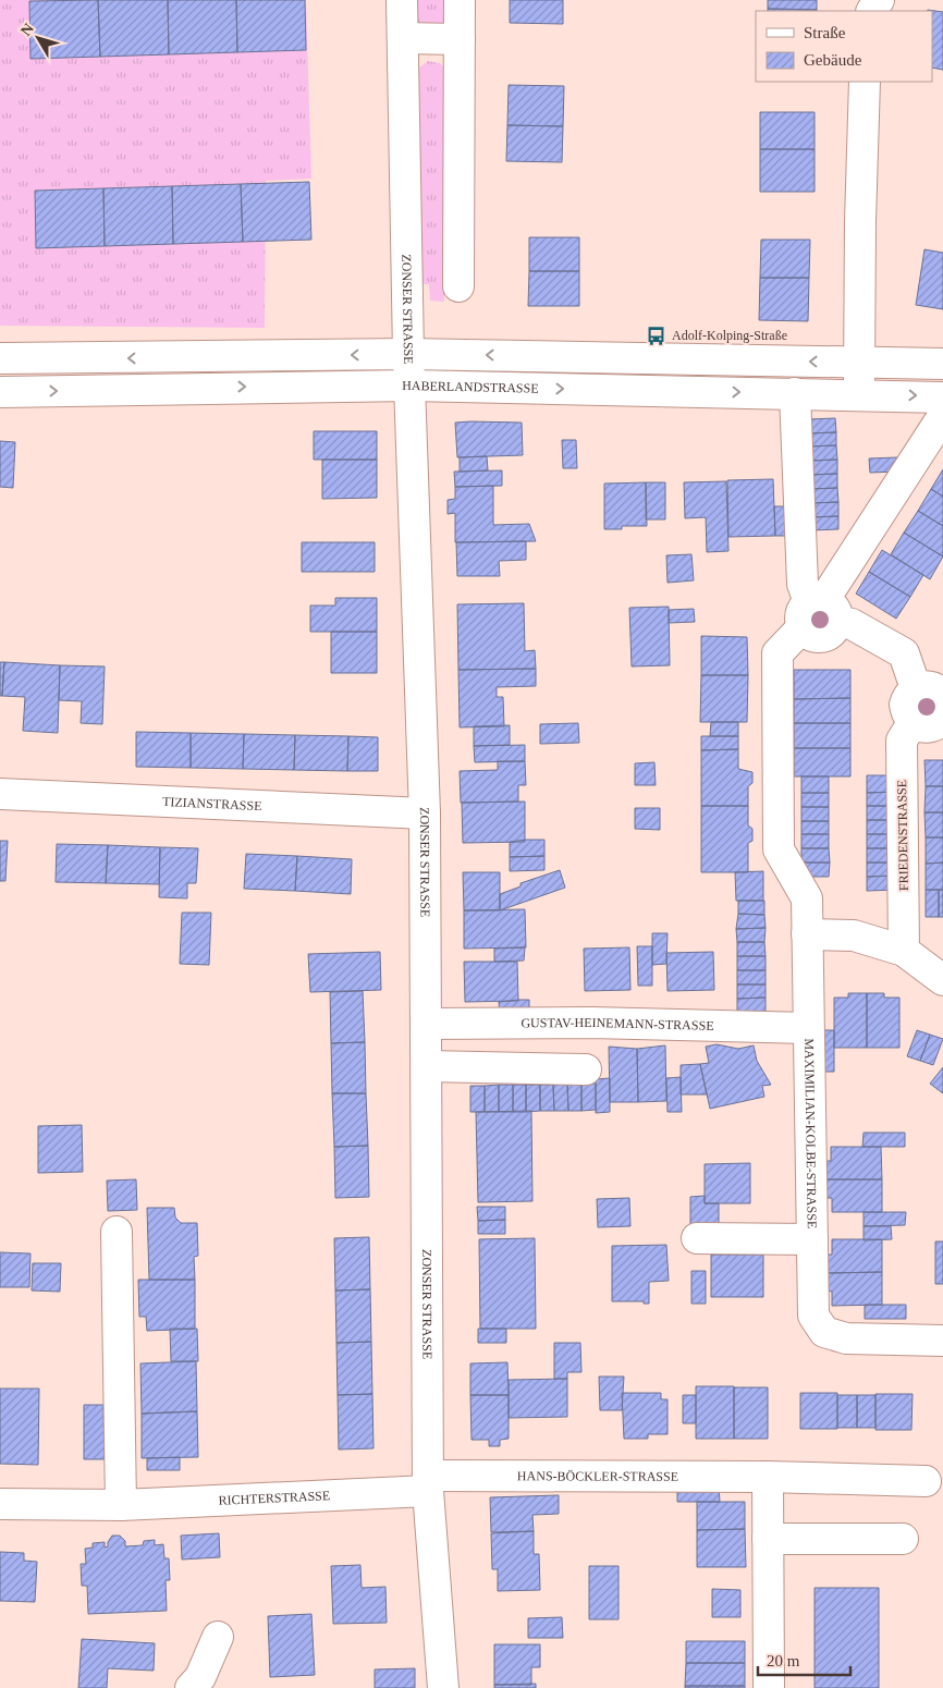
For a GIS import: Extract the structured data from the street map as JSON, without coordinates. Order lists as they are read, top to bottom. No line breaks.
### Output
{"streets":{"street":["ZONSER STRASSE","HABERLANDSTRASSE","TIZIANSTRASSE","FRIEDENSTRASSE","GUSTAV-HEINEMANN-STRASSE","MAXIMILIAN-KOLBE-STRASSE","HANS-BÖCKLER-STRASSE","RICHTERSTRASSE"]},"crossings":[["ZONSER STRASSE","HABERLANDSTRASSE"],["ZONSER STRASSE","TIZIANSTRASSE"],["ZONSER STRASSE","GUSTAV-HEINEMANN-STRASSE"],["ZONSER STRASSE","HANS-BÖCKLER-STRASSE"],["ZONSER STRASSE","RICHTERSTRASSE"],["GUSTAV-HEINEMANN-STRASSE","MAXIMILIAN-KOLBE-STRASSE"],["HANS-BÖCKLER-STRASSE","RICHTERSTRASSE"]],"places":{"bus stop":["Adolf-Kolping-Straße"]},"legend":["Straße","Gebäude"],"scale_bar":"20 m","north":"top left"}
